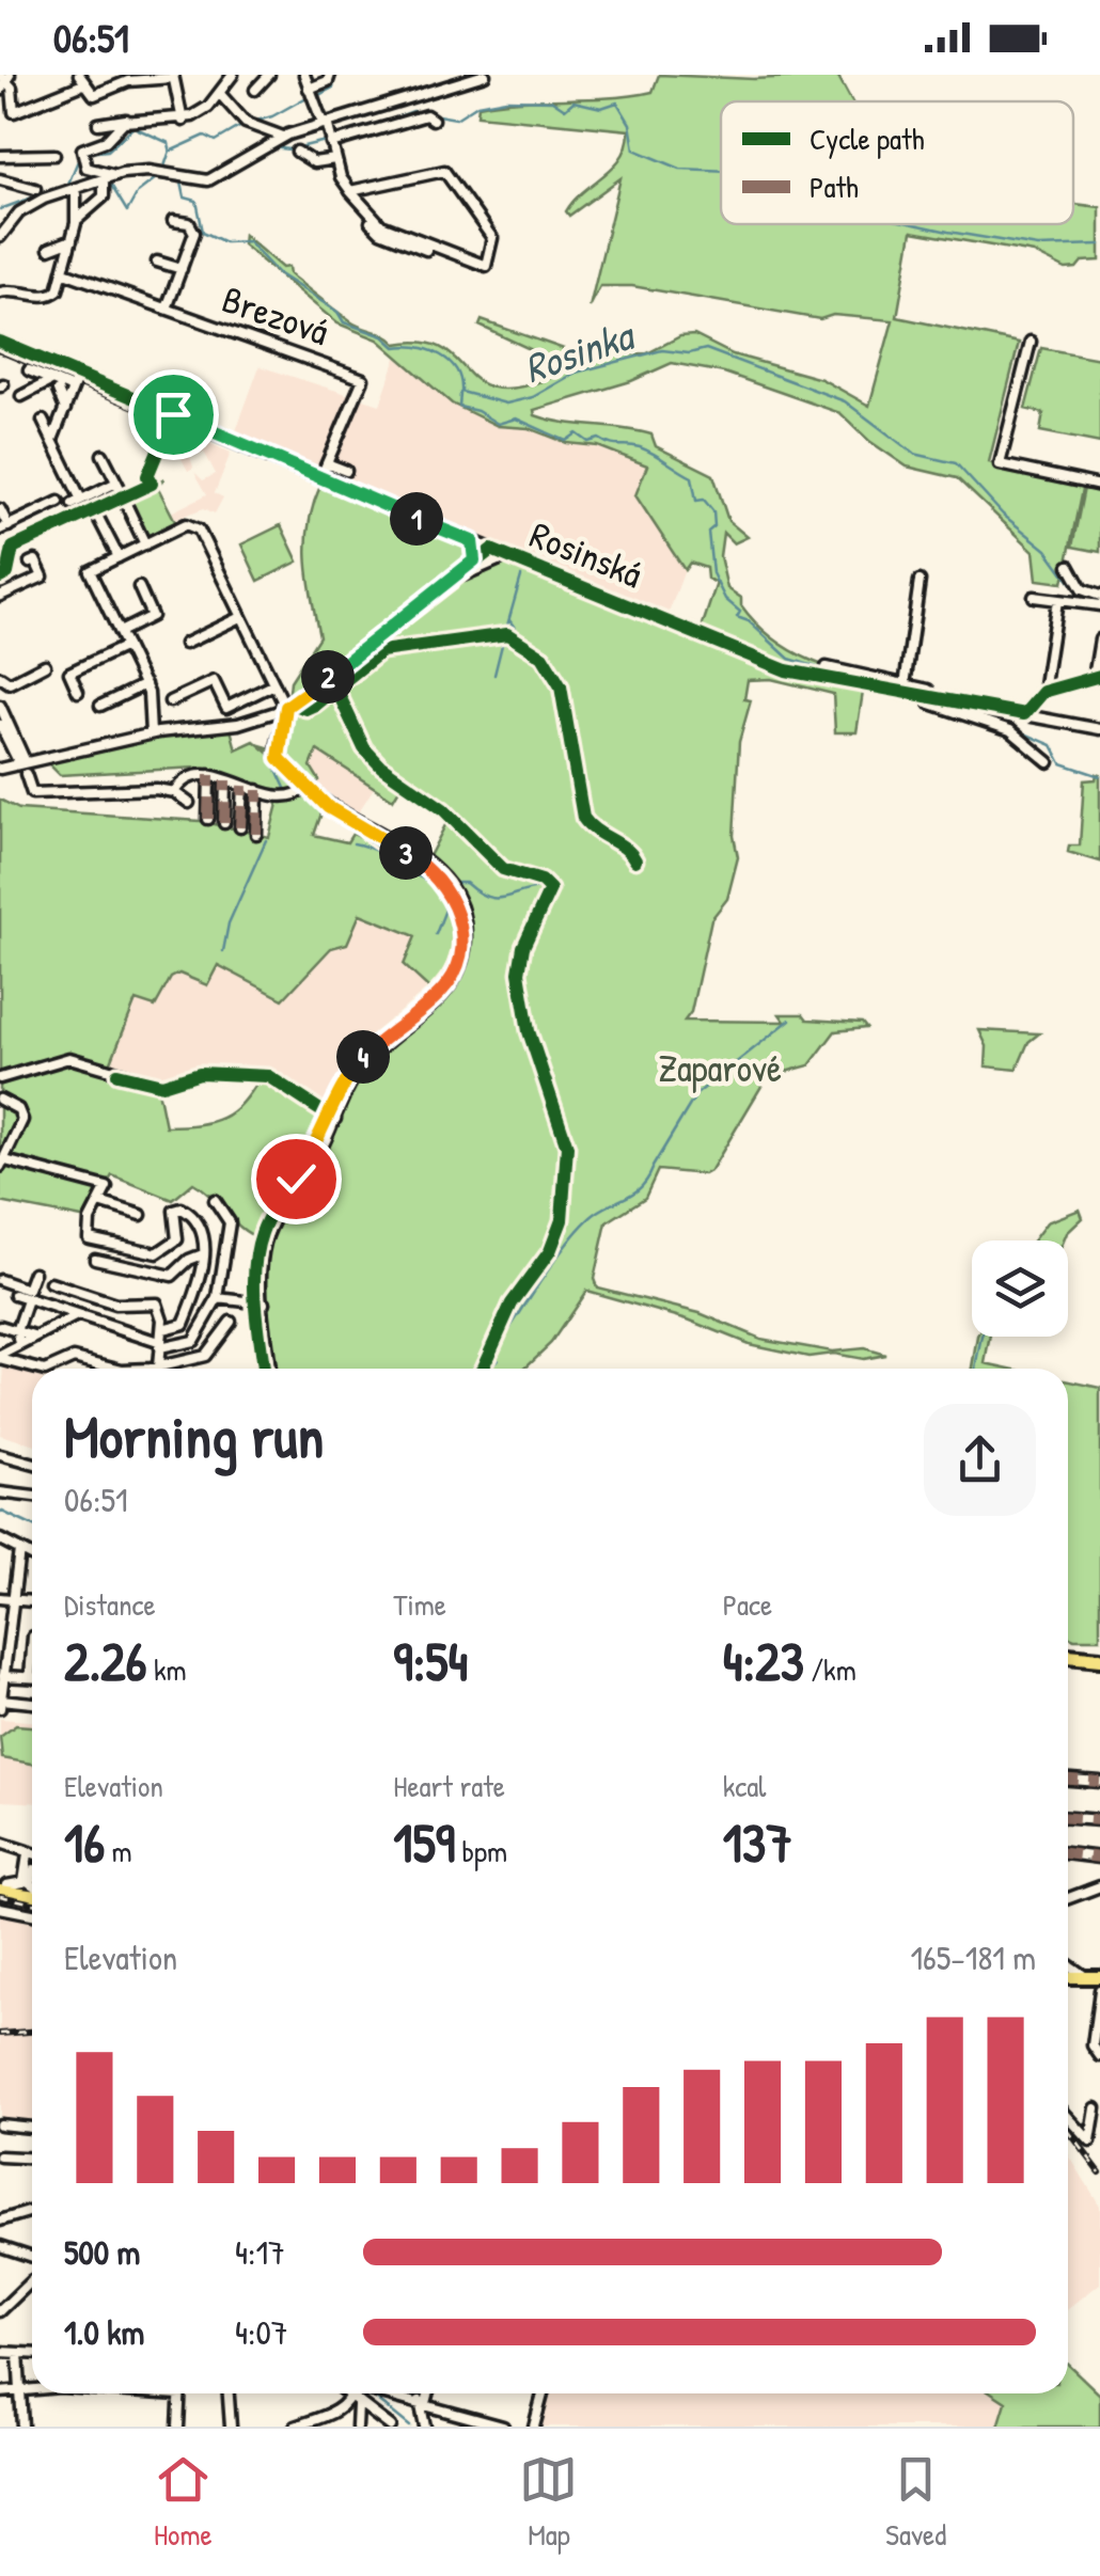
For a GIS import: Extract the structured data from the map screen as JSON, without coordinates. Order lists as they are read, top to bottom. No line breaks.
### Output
{"streets":{"street":["Brezová","Rosinská"]},"water":["Rosinka"],"parks":["Zaparové"],"legend":["Cycle path","Path"],"page":{"status":"06:51","pins":["1","2","3","4"],"heading":["Morning run","06:51"],"stats":[["Distance","2.26 km"],["Time","9:54"],["Pace","4:23 /km"],["Elevation","16 m"],["Heart rate","159 bpm"],["kcal","137"]],"chart":["Elevation","165–181 m"],"list":[{"name":"500 m","note":"4:17"},{"name":"1.0 km","note":"4:07"}],"tabs":["Home","Map","Saved"]}}
